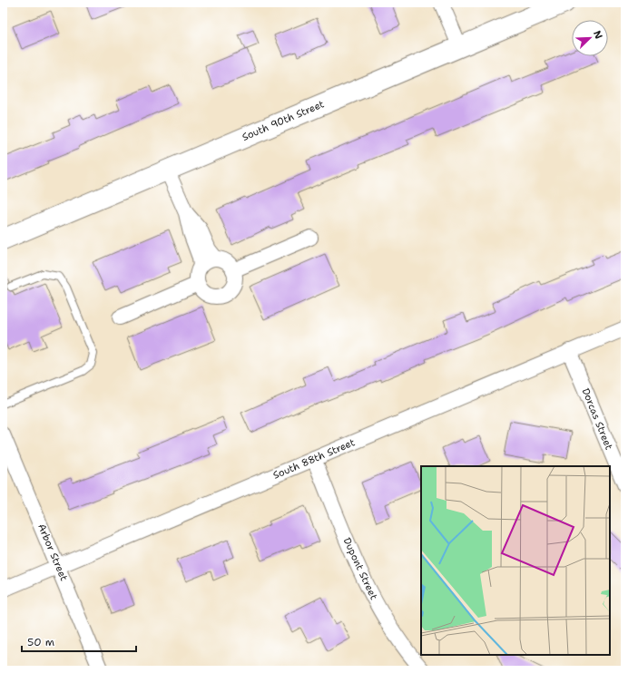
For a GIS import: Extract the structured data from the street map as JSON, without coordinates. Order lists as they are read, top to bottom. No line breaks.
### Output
{"streets":{"main road":["South 90th Street"],"street":["Dorcas Street","South 88th Street","Arbor Street","Dupont Street"]},"crossings":[["Dorcas Street","South 88th Street"],["South 88th Street","Arbor Street"],["South 88th Street","Dupont Street"]],"scale_bar":"50 m","north":"top right"}
